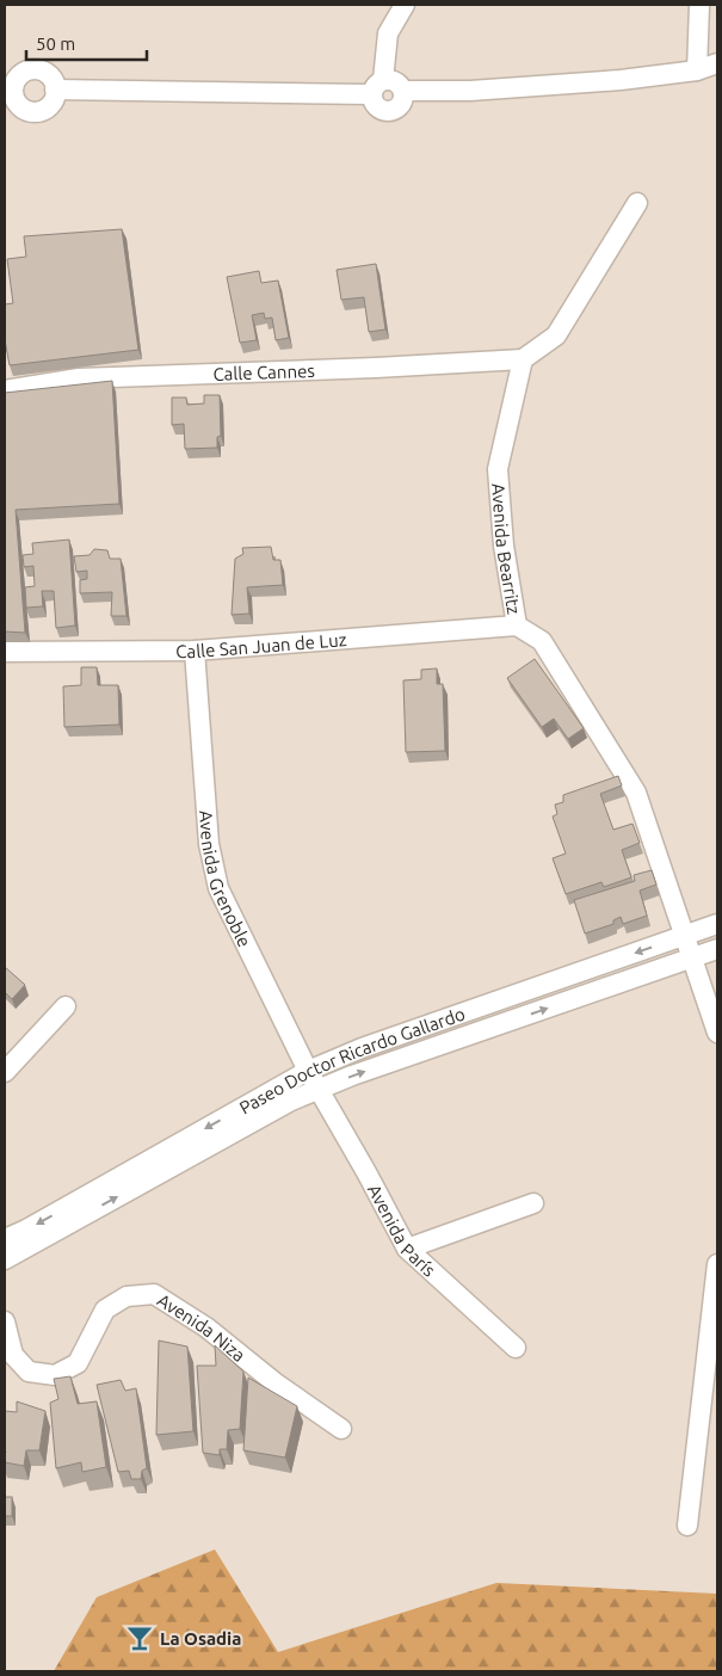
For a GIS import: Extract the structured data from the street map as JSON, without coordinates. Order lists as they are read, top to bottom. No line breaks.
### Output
{"streets":{"street":["Calle Cannes","Avenida Bearritz","Calle San Juan de Luz","Avenida Grenoble","Paseo Doctor Ricardo Gallardo","Avenida París","Avenida Niza"]},"crossings":[["Calle Cannes","Avenida Bearritz"],["Avenida Bearritz","Calle San Juan de Luz"],["Avenida Bearritz","Paseo Doctor Ricardo Gallardo"],["Calle San Juan de Luz","Avenida Grenoble"],["Avenida Grenoble","Paseo Doctor Ricardo Gallardo"],["Avenida Grenoble","Avenida París"],["Paseo Doctor Ricardo Gallardo","Avenida París"]],"places":{"bar":["La Osadia"]},"scale_bar":"50 m"}
